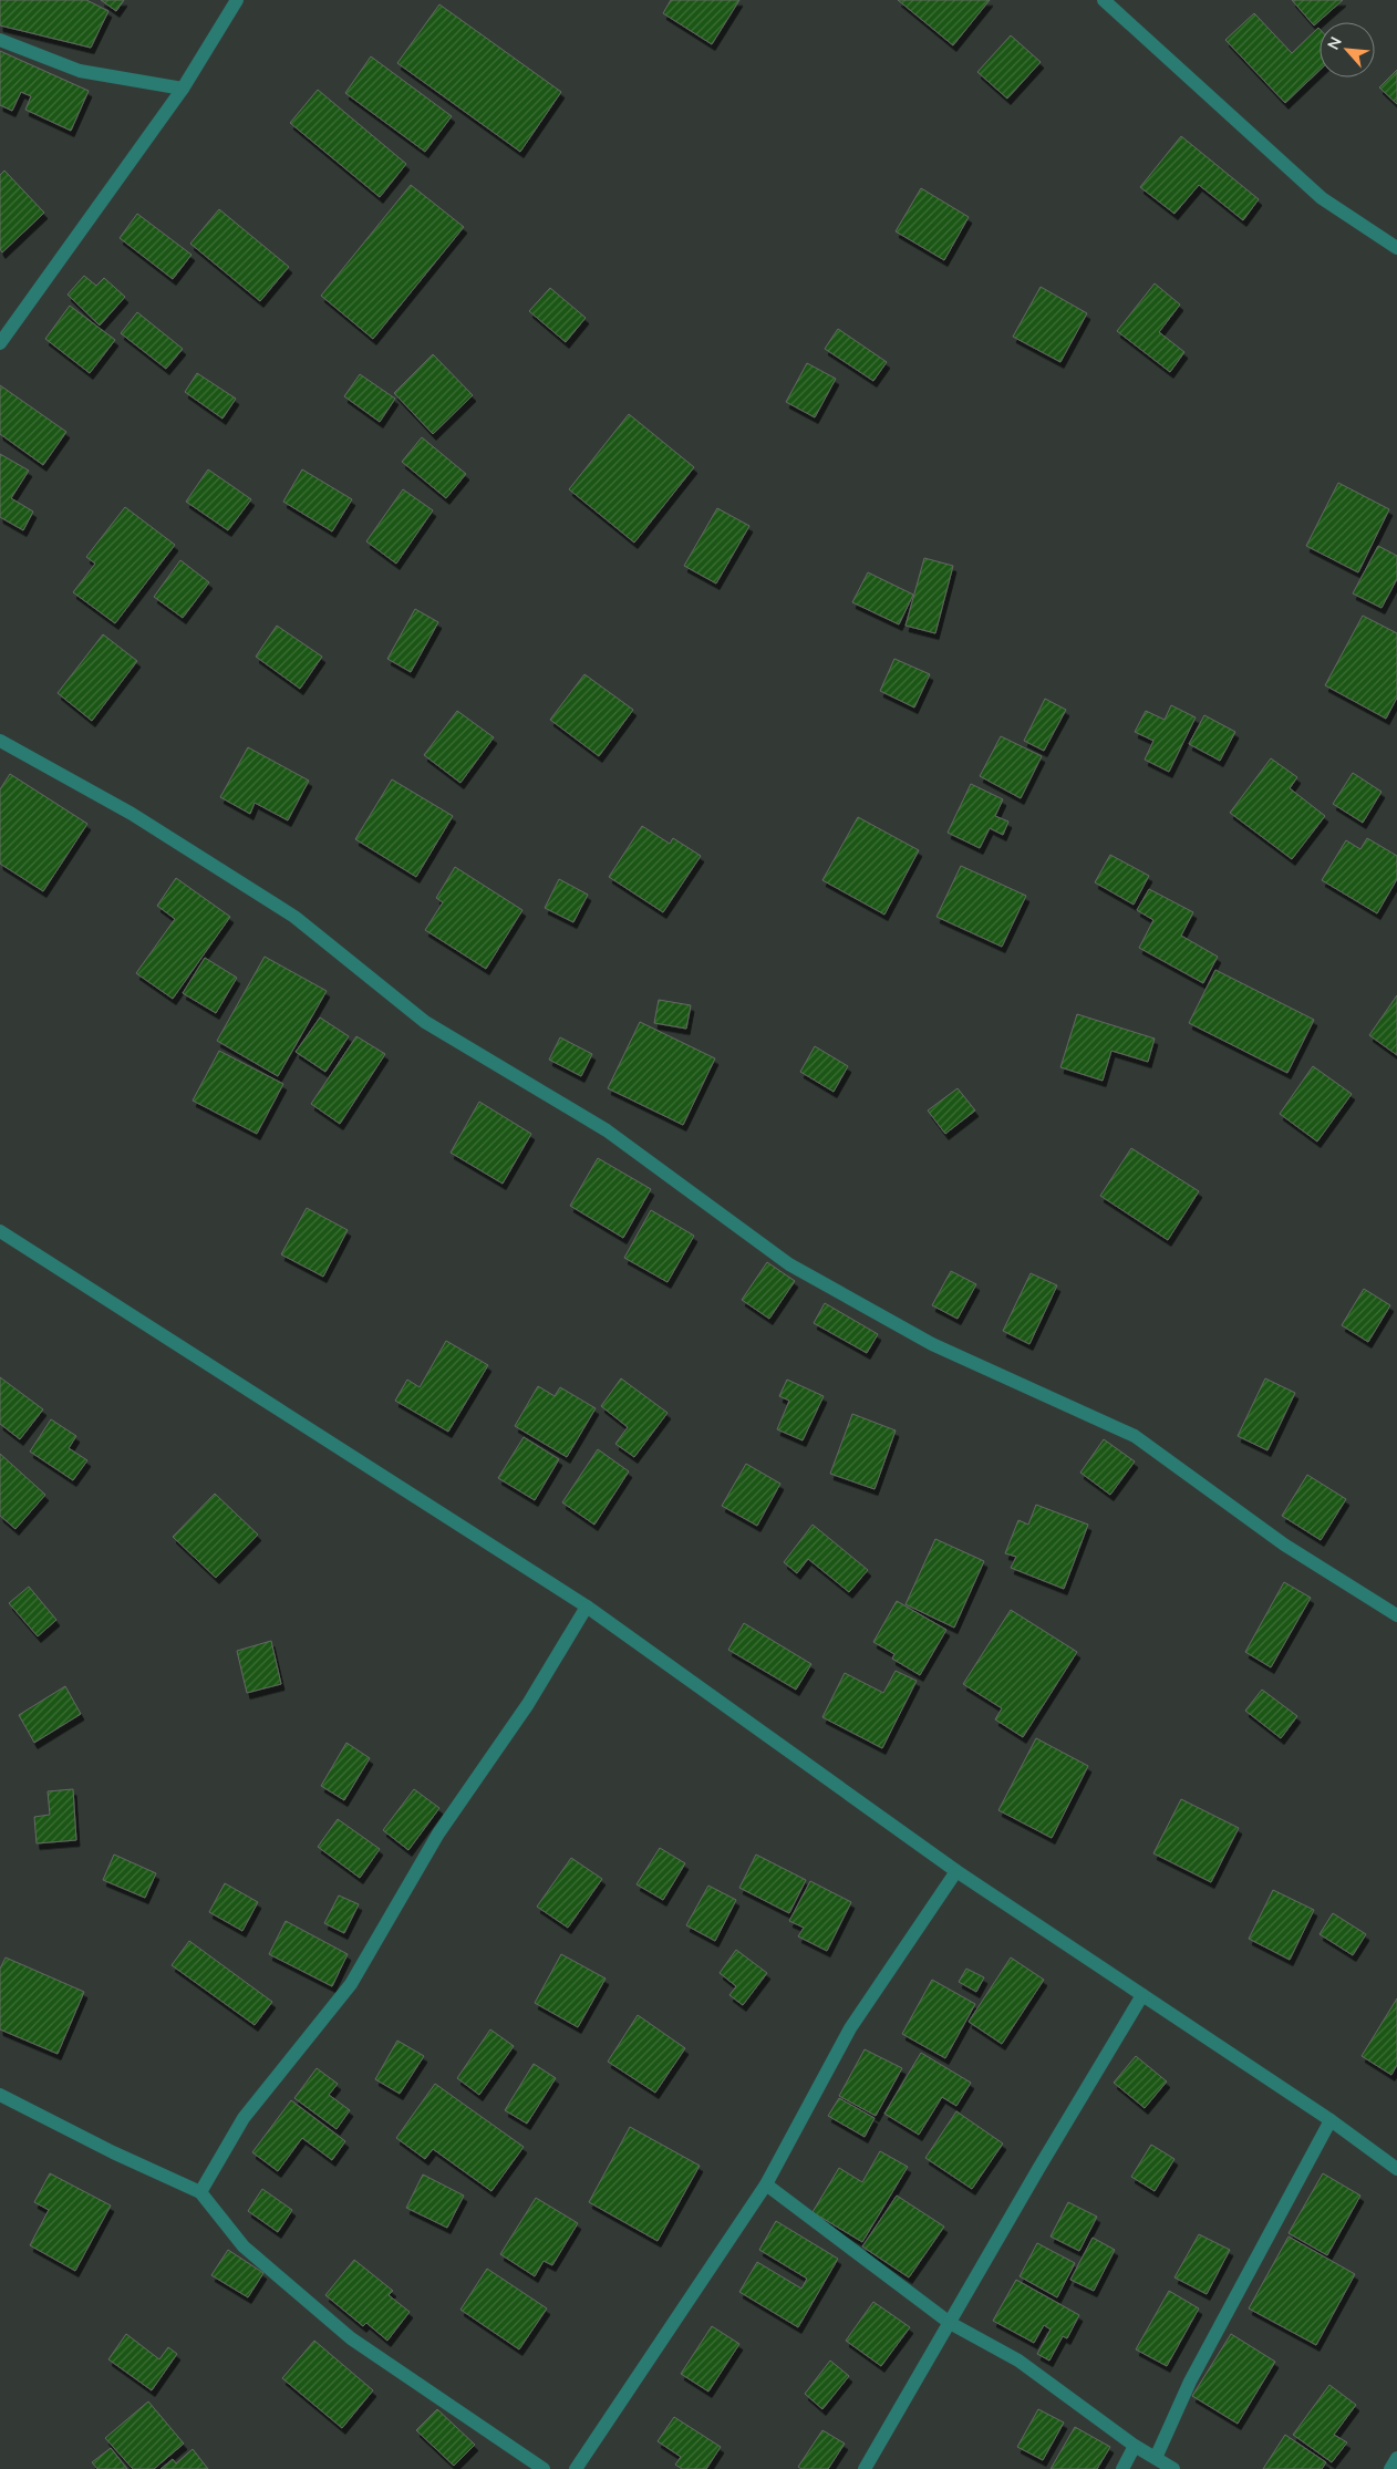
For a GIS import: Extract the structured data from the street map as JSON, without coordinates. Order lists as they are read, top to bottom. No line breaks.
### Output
{"north":"top left"}
